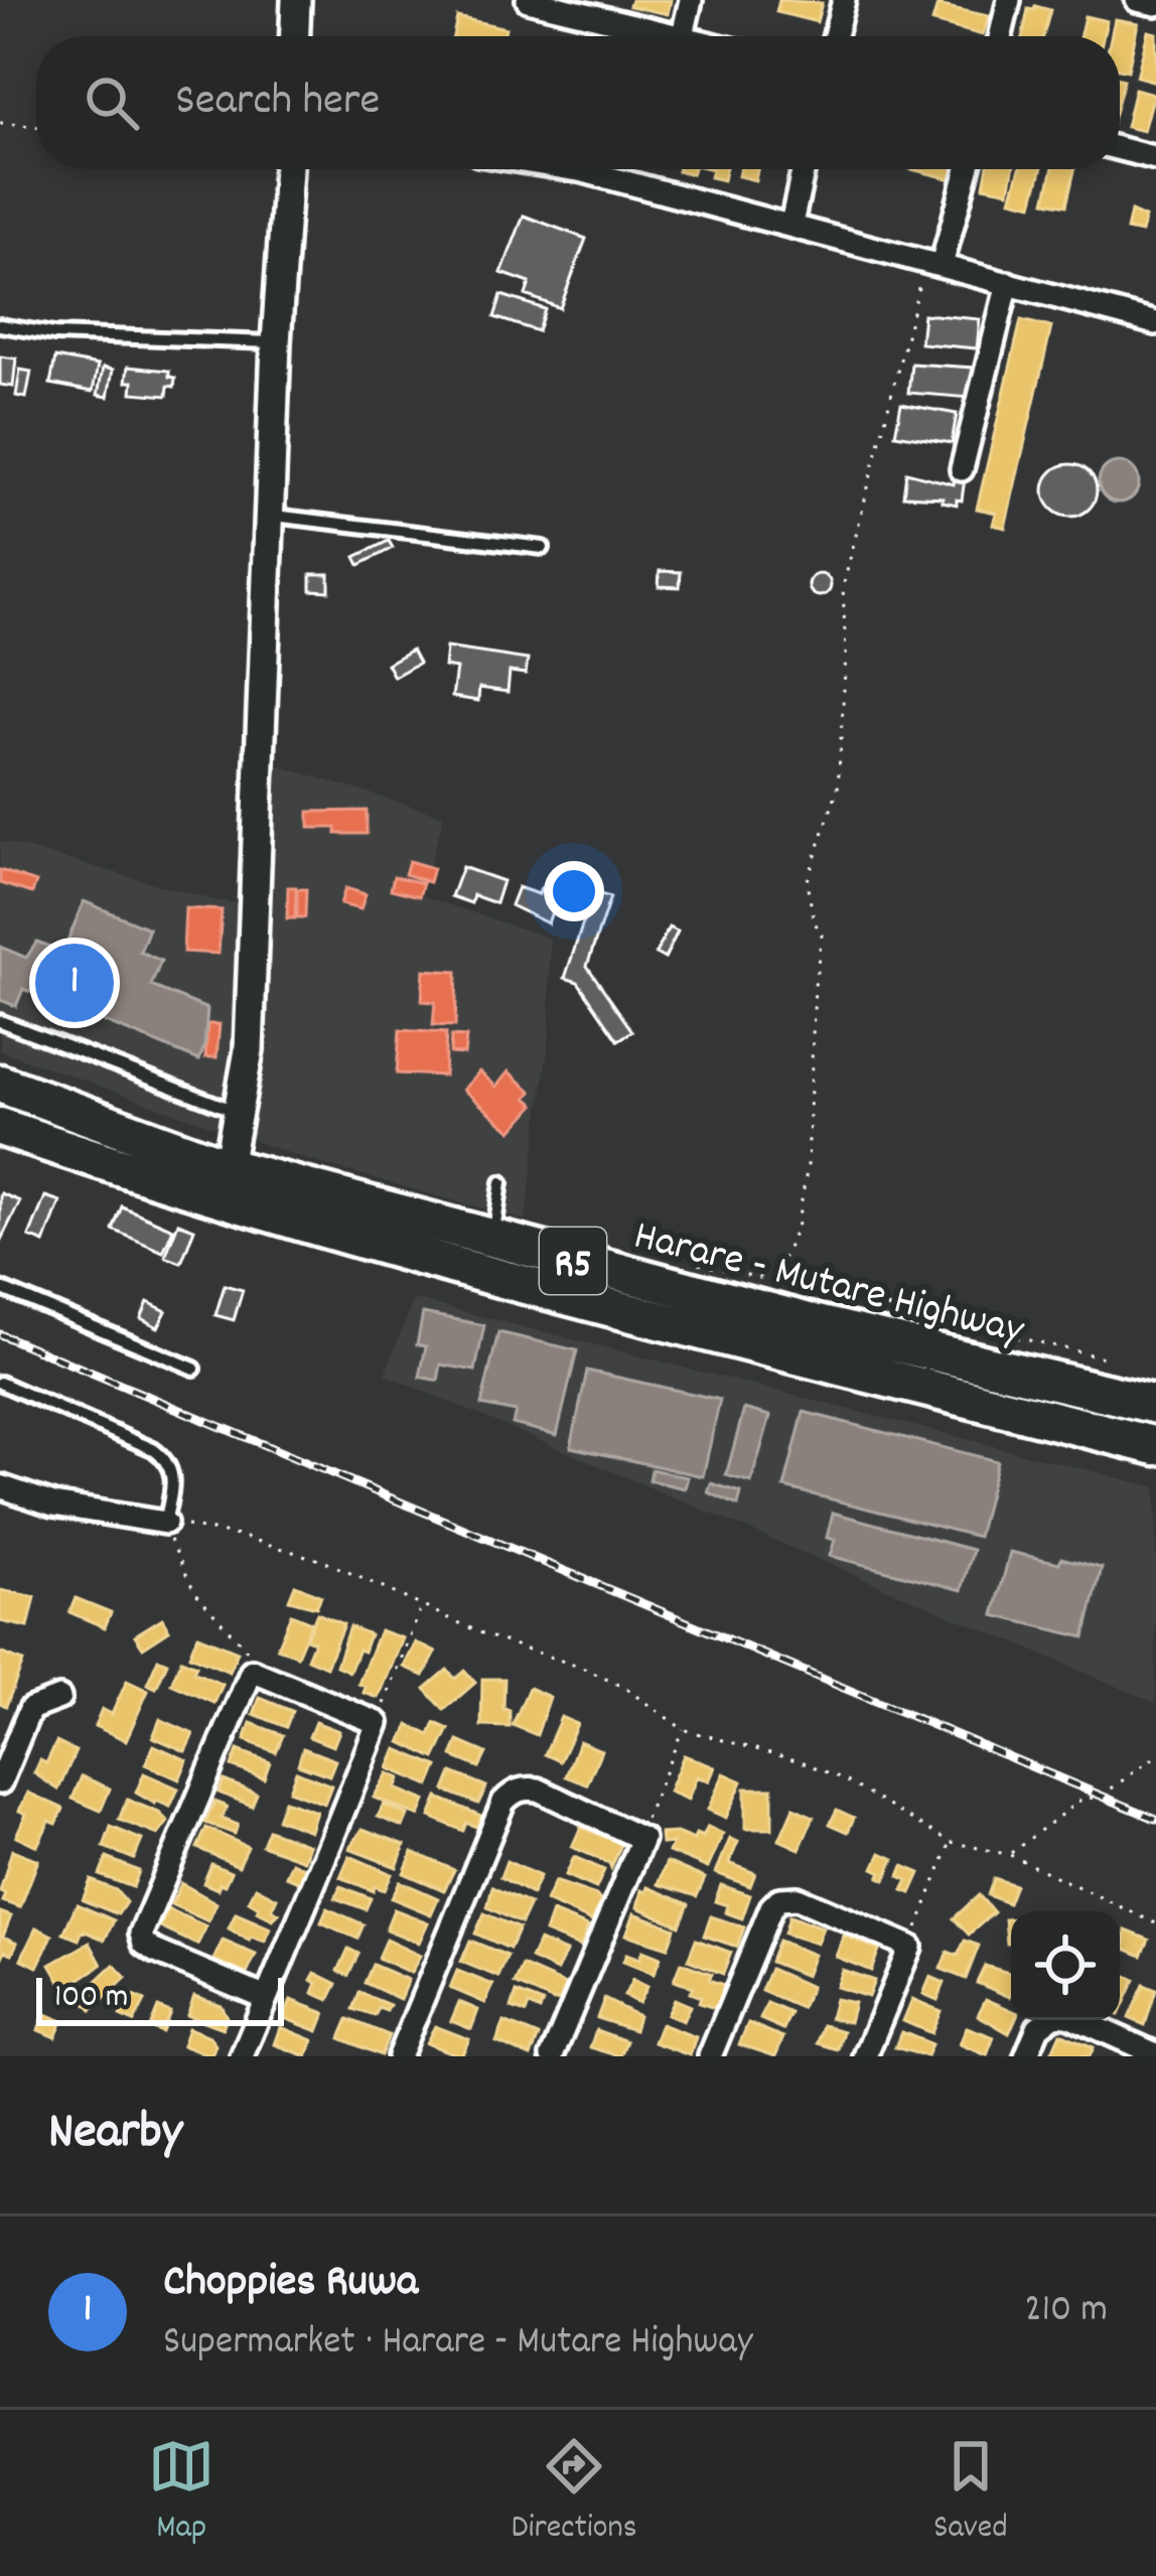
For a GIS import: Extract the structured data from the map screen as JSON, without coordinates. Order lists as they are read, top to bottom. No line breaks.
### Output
{"streets":{"highway":["R5","Harare - Mutare Highway"]},"scale_bar":"100 m","page":{"search":"Search here","pins":"1","scale":"100 m","heading":"Nearby","list":[{"mark":"1","name":"Choppies Ruwa","note":"Supermarket · Harare - Mutare Highway","value":"210 m"}],"nav":["Map","Directions","Saved"]}}
